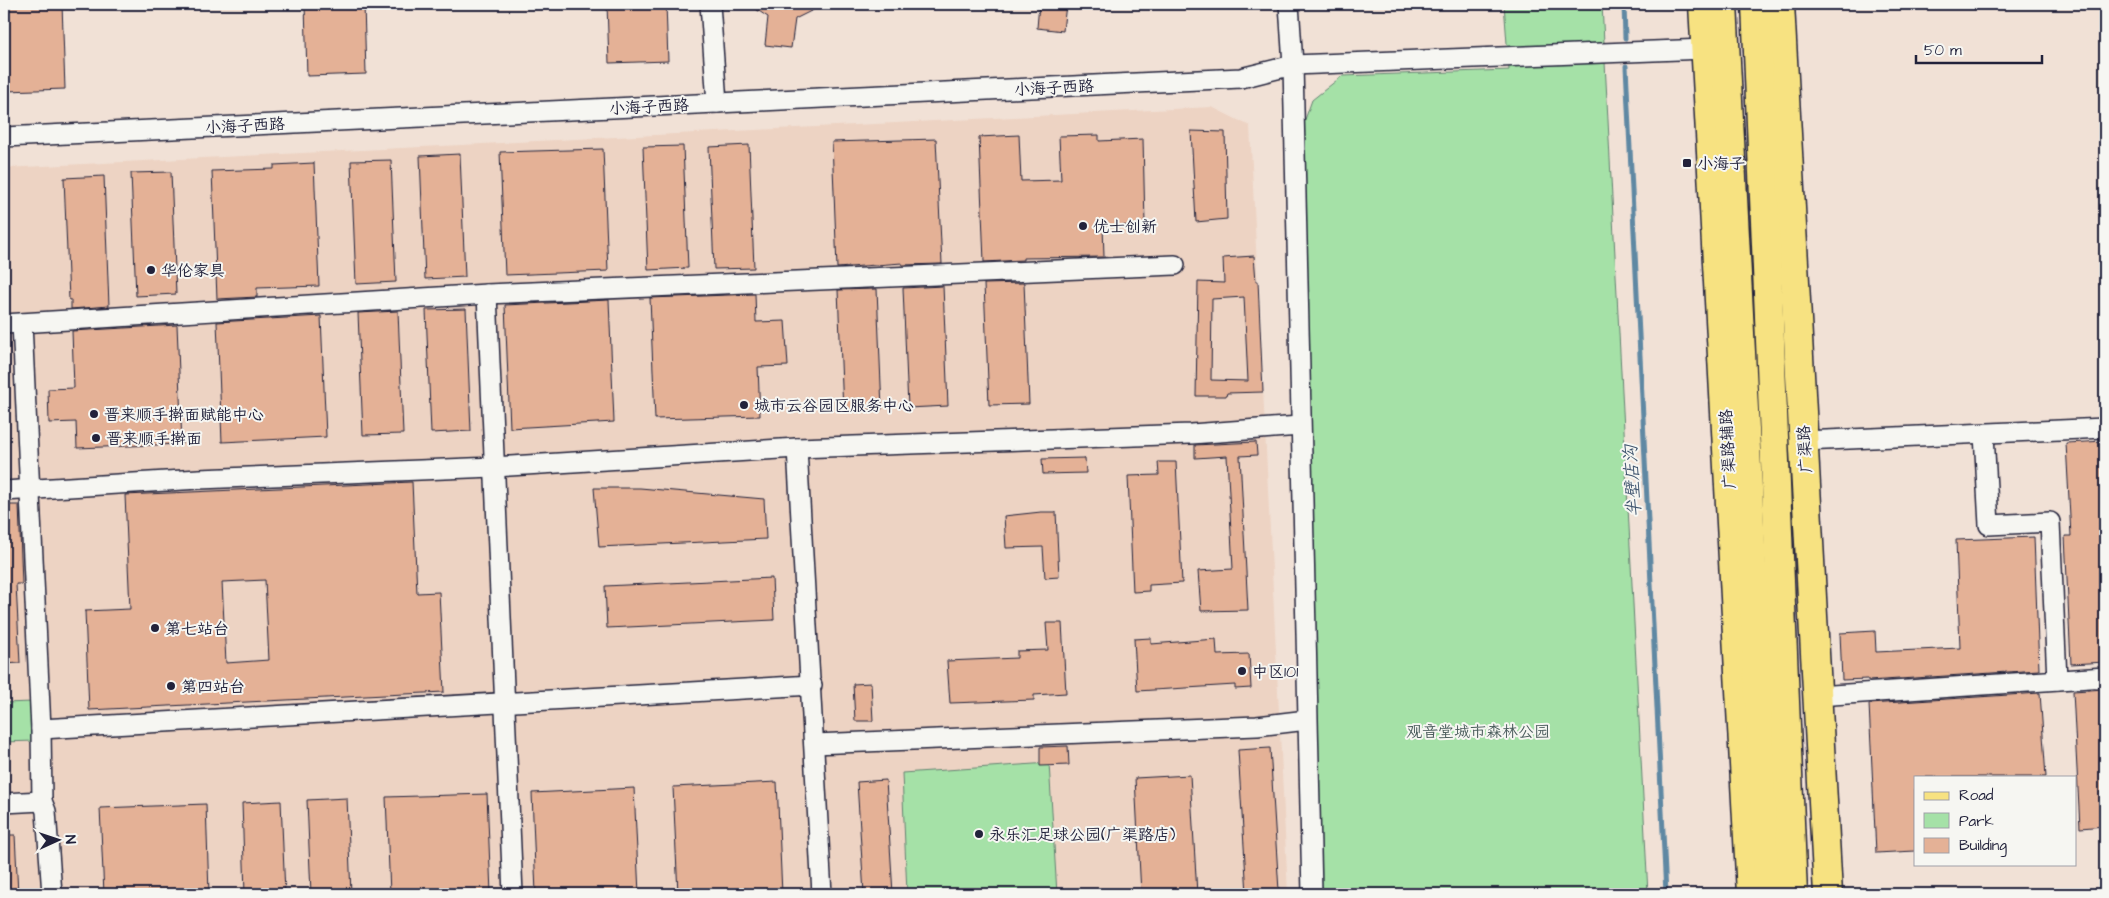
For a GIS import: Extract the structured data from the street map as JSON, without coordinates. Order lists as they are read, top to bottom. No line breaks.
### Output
{"streets":{"main road":["广渠路辅路","广渠路"],"street":["小海子西路"]},"crossings":[["小海子西路","广渠路辅路"]],"water":["半壁店沟"],"parks":["观音堂城市森林公园"],"places":{"transit":["小海子"],"other":["优士创新","华伦家具","城市云谷园区服务中心","晋来顺手擀面赋能中心","晋来顺手擀面","第七站台","中区101","第四站台","永乐汇足球公园(广渠路店)"]},"legend":["Road","Park","Building"],"scale_bar":"50 m","north":"right"}
